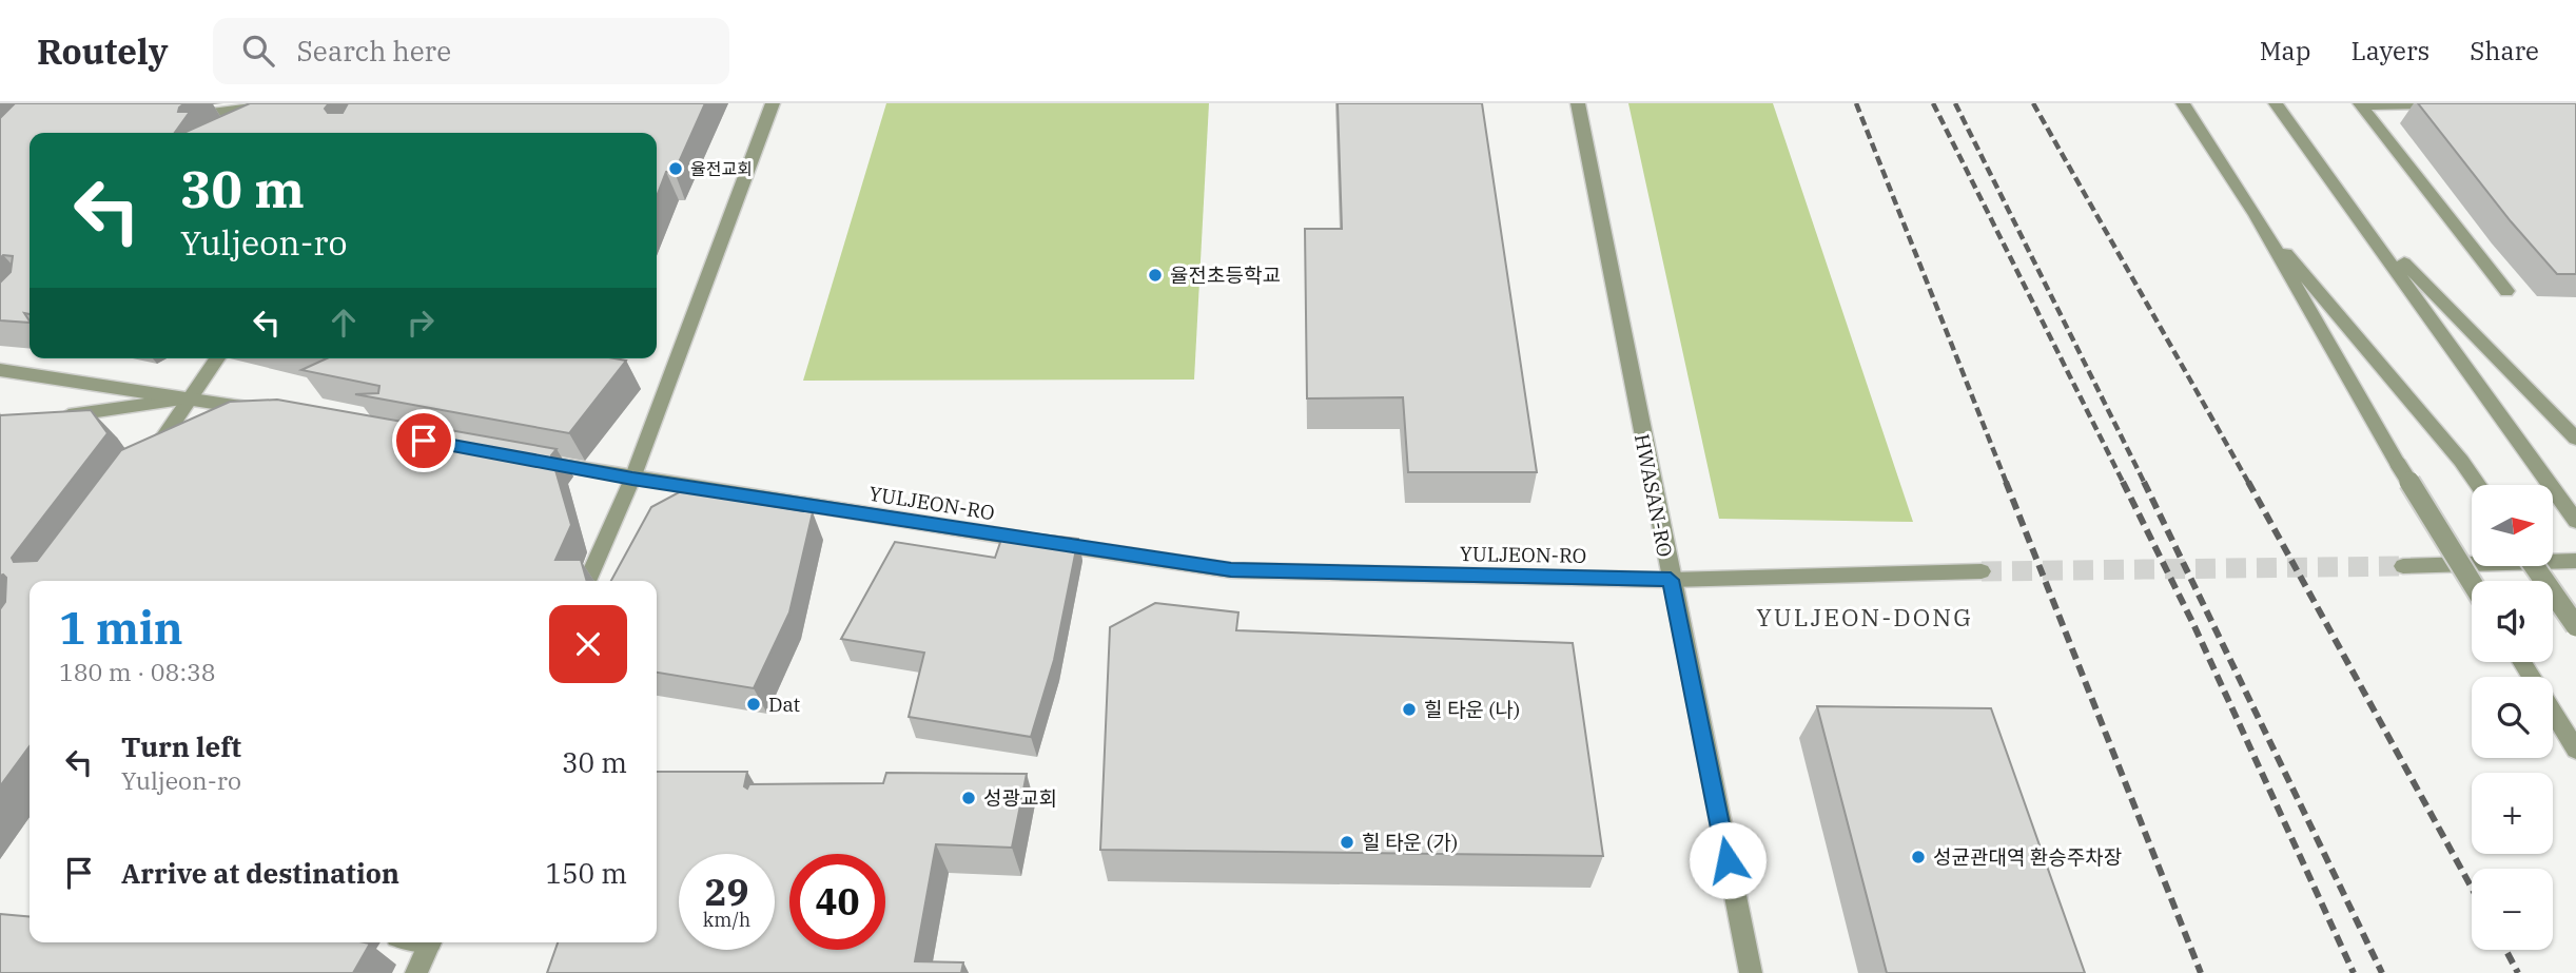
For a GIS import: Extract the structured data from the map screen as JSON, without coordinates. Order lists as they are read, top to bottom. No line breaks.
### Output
{"streets":{"street":["HWASAN-RO","YULJEON-RO"]},"crossings":[["HWASAN-RO","YULJEON-RO"]],"districts":["YULJEON-DONG"],"places":["율전교회","율전초등학교","Dat","힐 타운 (나)","성광교회","힐 타운 (가)","성균관대역 환승주차장"],"north":"right","page":{"header":"Routely","search":"Search here","nav":["Map","Layers","Share"],"turn":["30 m","Yuljeon-ro"],"map_buttons":["+","−"],"heading":["1 min","180 m · 08:38"],"list":[{"name":"Turn left","note":"Yuljeon-ro","value":"30 m"},{"name":"Arrive at destination","value":"150 m"}],"speed":"29 km/h","limit":"40"}}
